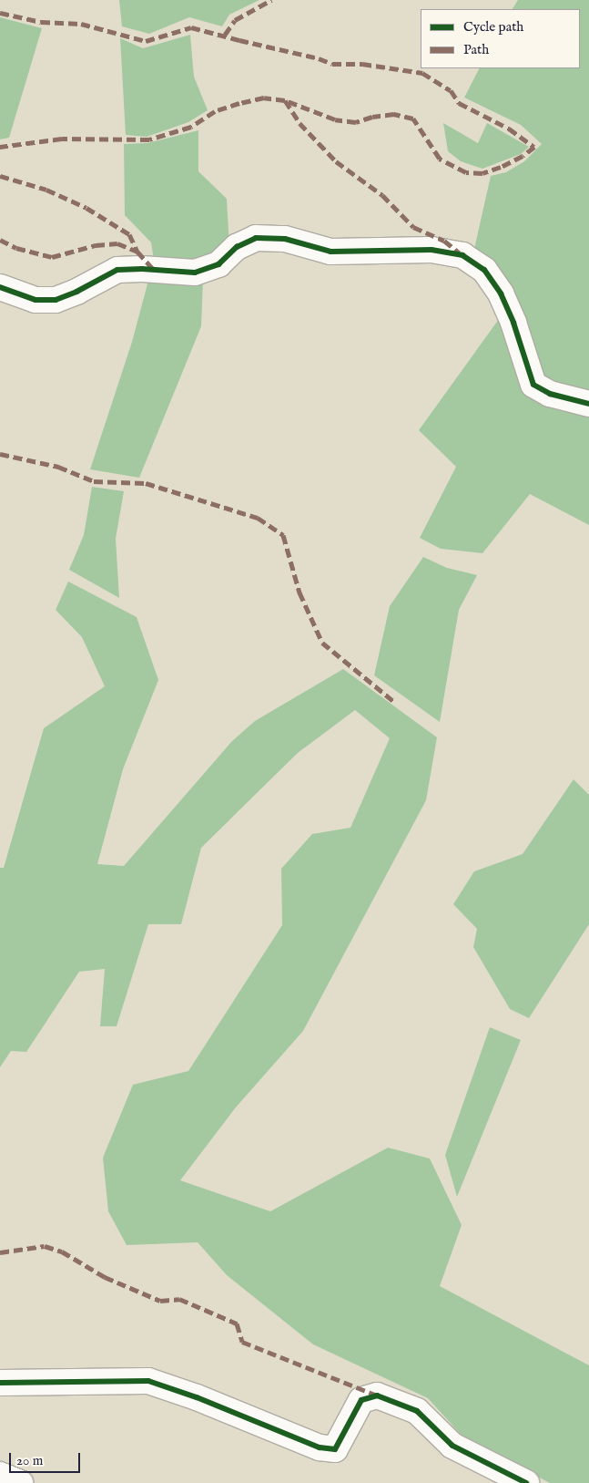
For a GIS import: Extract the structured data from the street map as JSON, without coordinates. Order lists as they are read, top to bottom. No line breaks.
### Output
{"legend":["Cycle path","Path"],"scale_bar":"20 m"}
